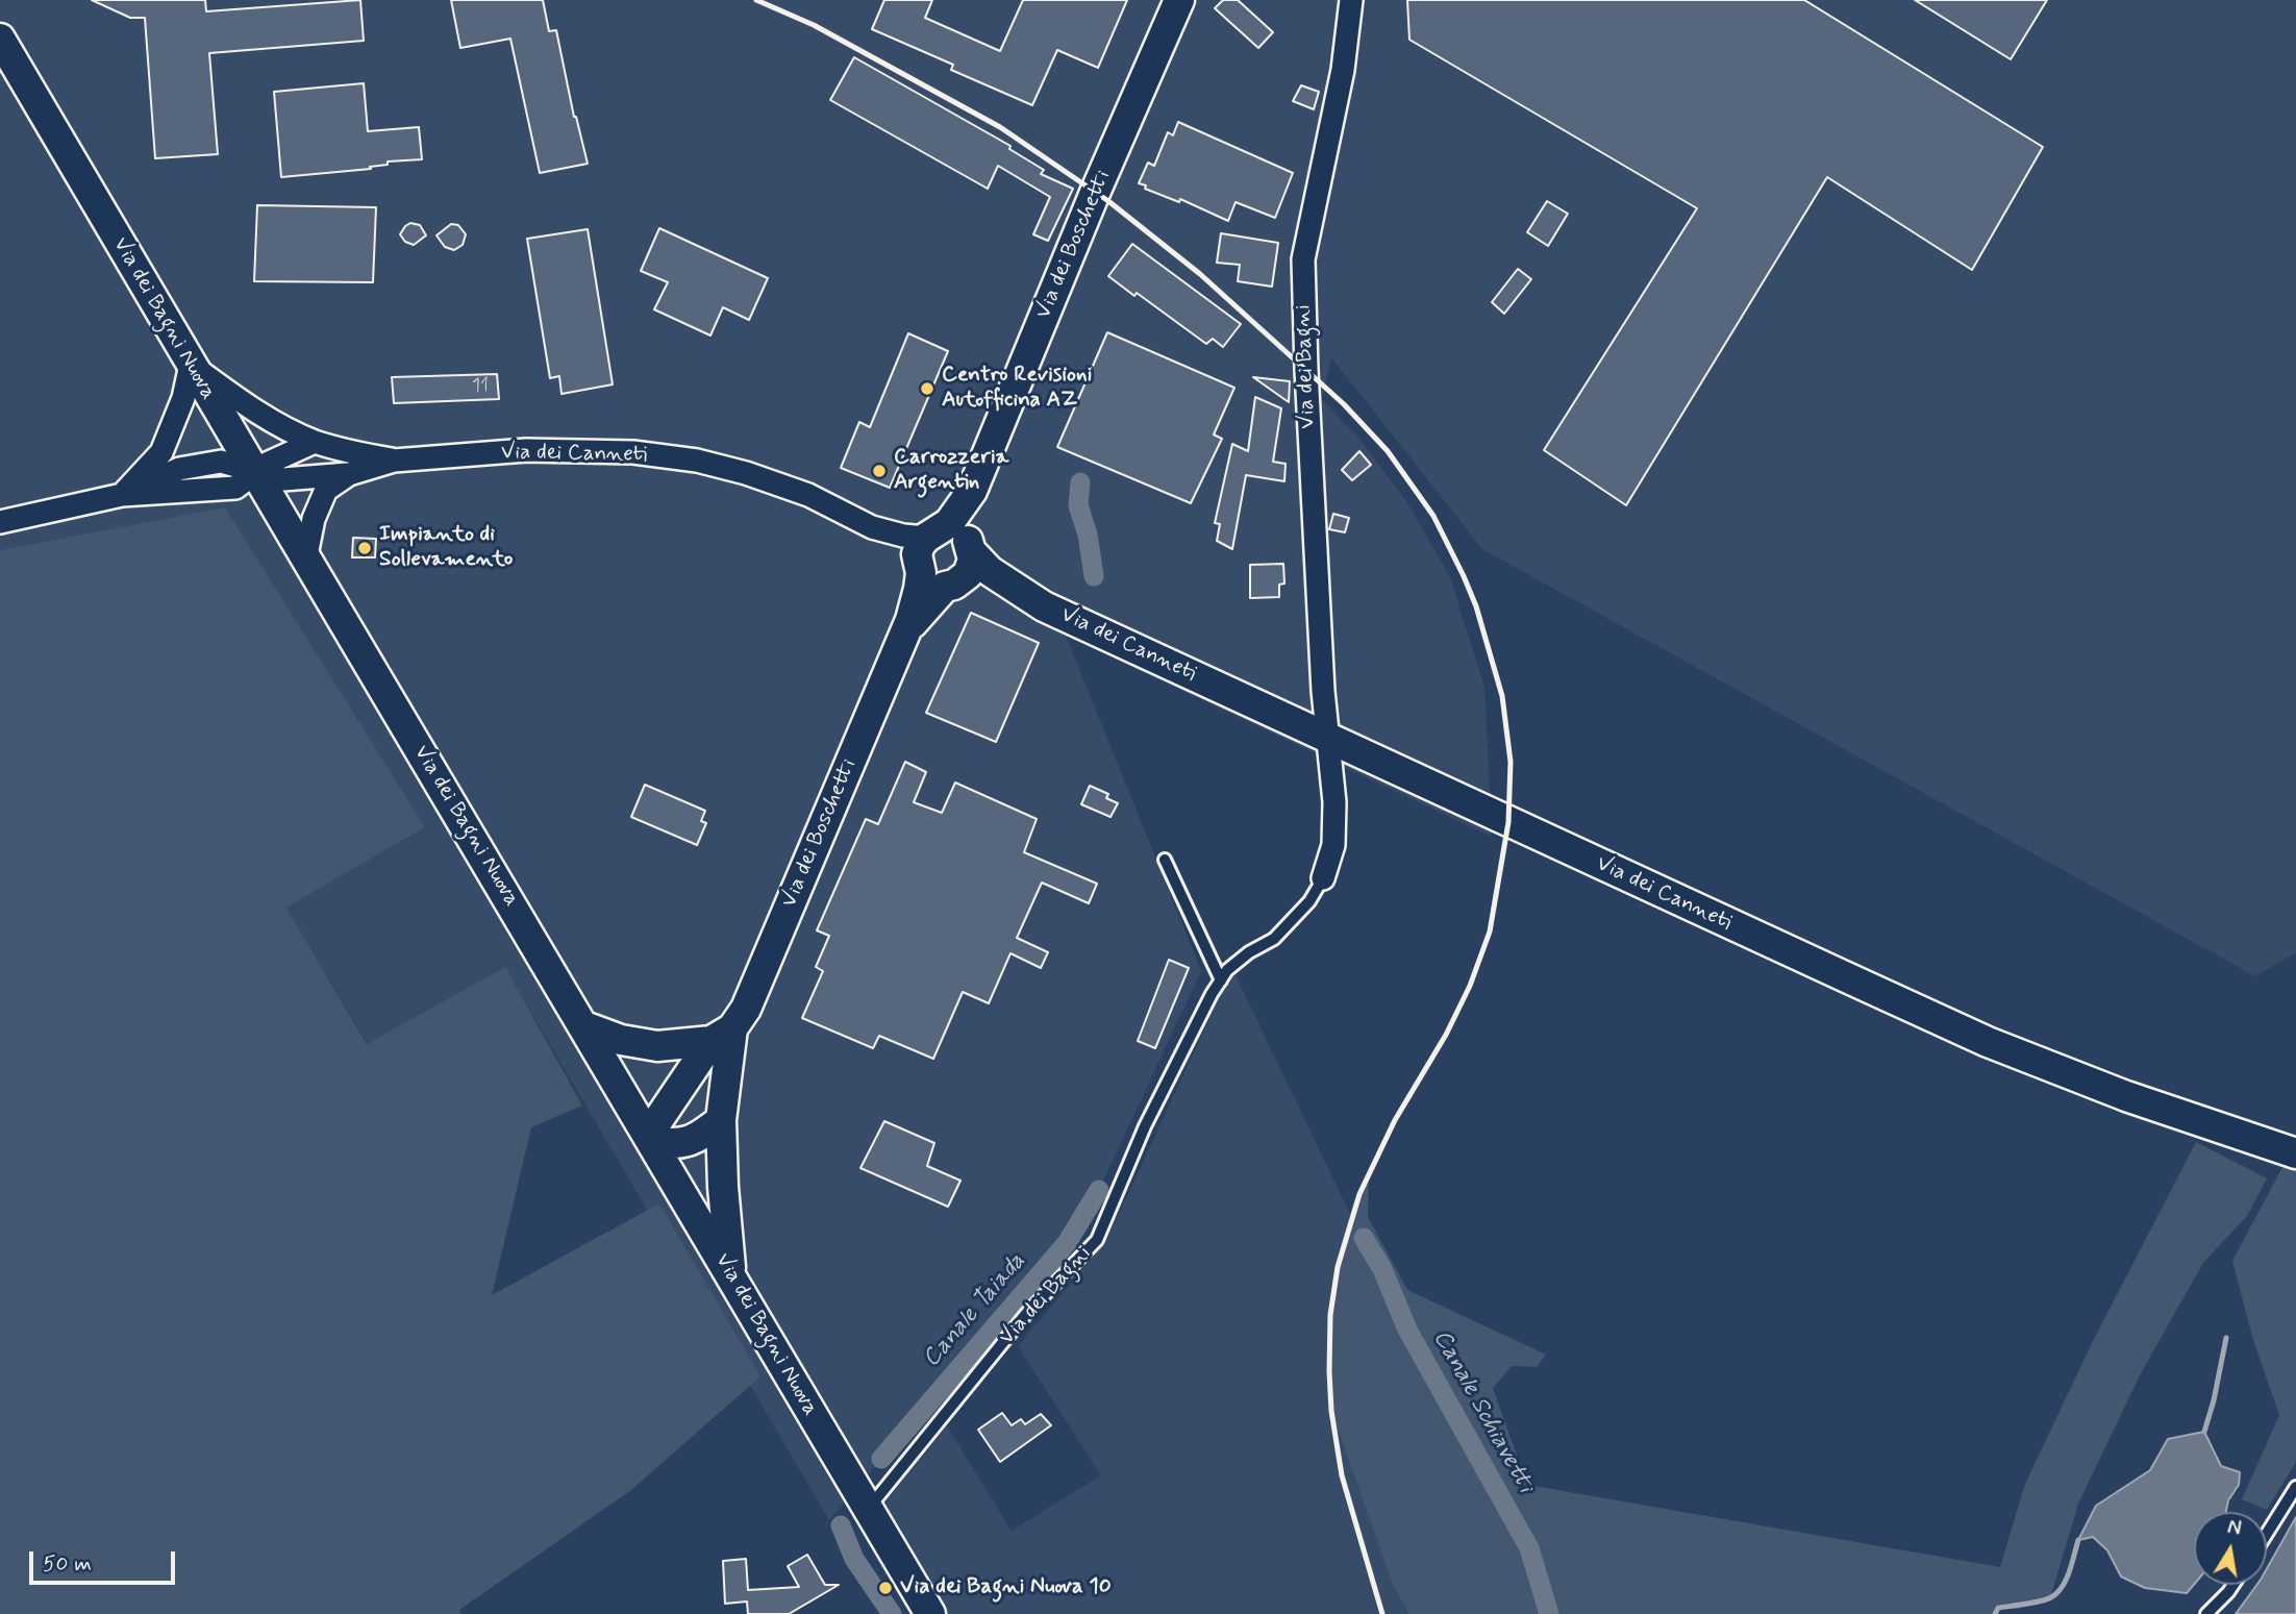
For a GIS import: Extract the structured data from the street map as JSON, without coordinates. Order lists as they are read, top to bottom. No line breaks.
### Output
{"streets":{"street":["Via dei Boschetti","Via dei Bagni Nuova","Via dei Bagni","Via dei Canneti"]},"crossings":[["Via dei Boschetti","Via dei Bagni Nuova"],["Via dei Boschetti","Via dei Canneti"],["Via dei Bagni Nuova","Via dei Bagni"],["Via dei Bagni Nuova","Via dei Canneti"],["Via dei Bagni","Via dei Canneti"]],"water":["Canale Taiada","Canale Schiavetti"],"places":["Centro Revisioni Autofficina AZ","Carrozzeria Argentin","Impianto di Sollevamento","Via dei Bagni Nuova 10"],"house_numbers":["11"],"scale_bar":"50 m","north":"top"}
